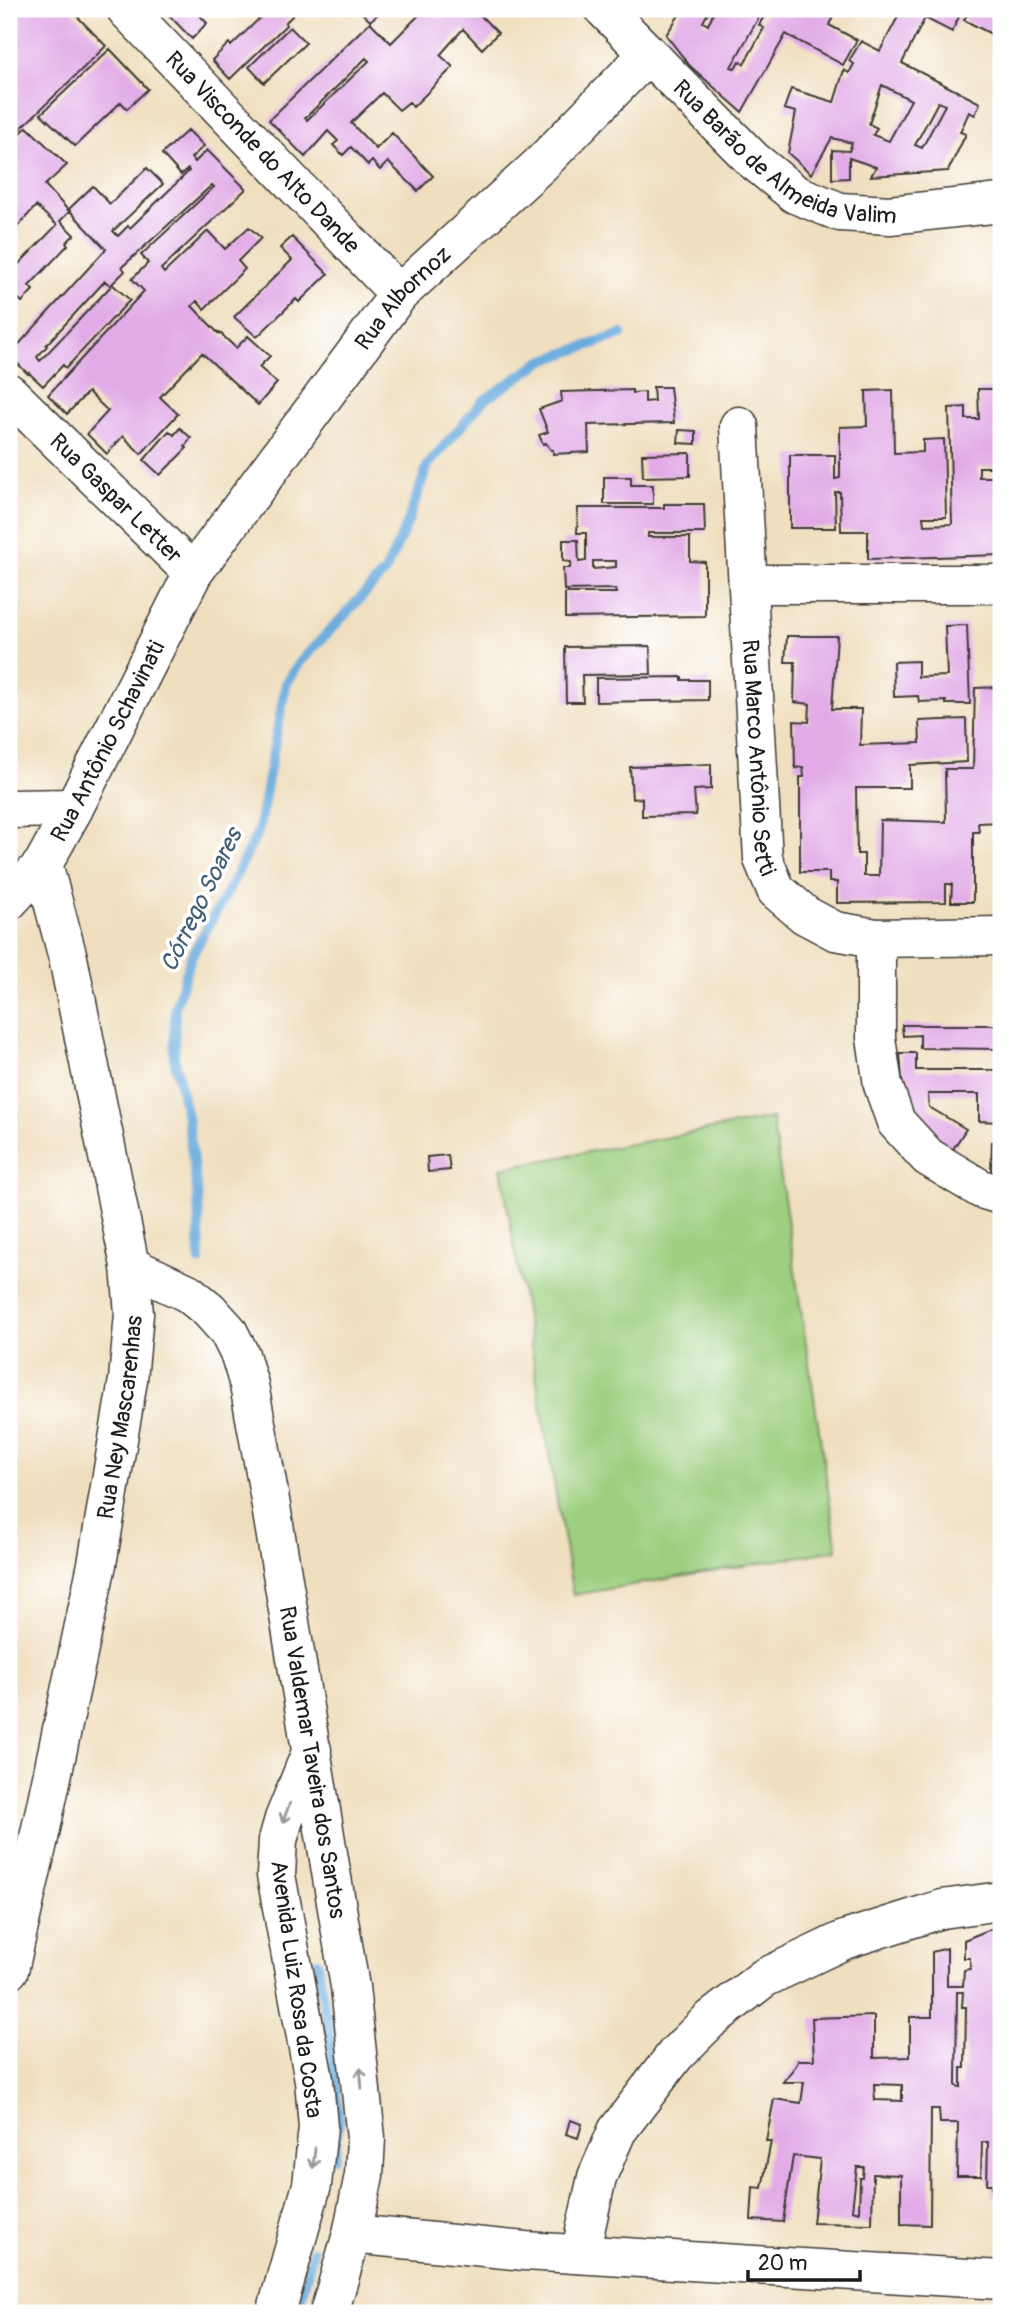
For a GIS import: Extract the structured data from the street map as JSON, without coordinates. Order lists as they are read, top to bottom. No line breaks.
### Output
{"streets":{"street":["Rua Barão de Almeida Valim","Rua Visconde do Alto Dande","Rua Albornoz","Rua Gaspar Letter","Rua Antônio Schavinati","Rua Marco Antônio Setti","Rua Ney Mascarenhas","Rua Valdemar Taveira dos Santos","Avenida Luiz Rosa da Costa"]},"crossings":[["Rua Barão de Almeida Valim","Rua Albornoz"],["Rua Visconde do Alto Dande","Rua Albornoz"],["Rua Albornoz","Rua Gaspar Letter"],["Rua Albornoz","Rua Antônio Schavinati"],["Rua Gaspar Letter","Rua Antônio Schavinati"],["Rua Antônio Schavinati","Rua Ney Mascarenhas"],["Rua Ney Mascarenhas","Rua Valdemar Taveira dos Santos"],["Rua Valdemar Taveira dos Santos","Avenida Luiz Rosa da Costa"]],"one_way":["Rua Valdemar Taveira dos Santos","Avenida Luiz Rosa da Costa"],"water":["Córrego Soares"],"scale_bar":"20 m"}
